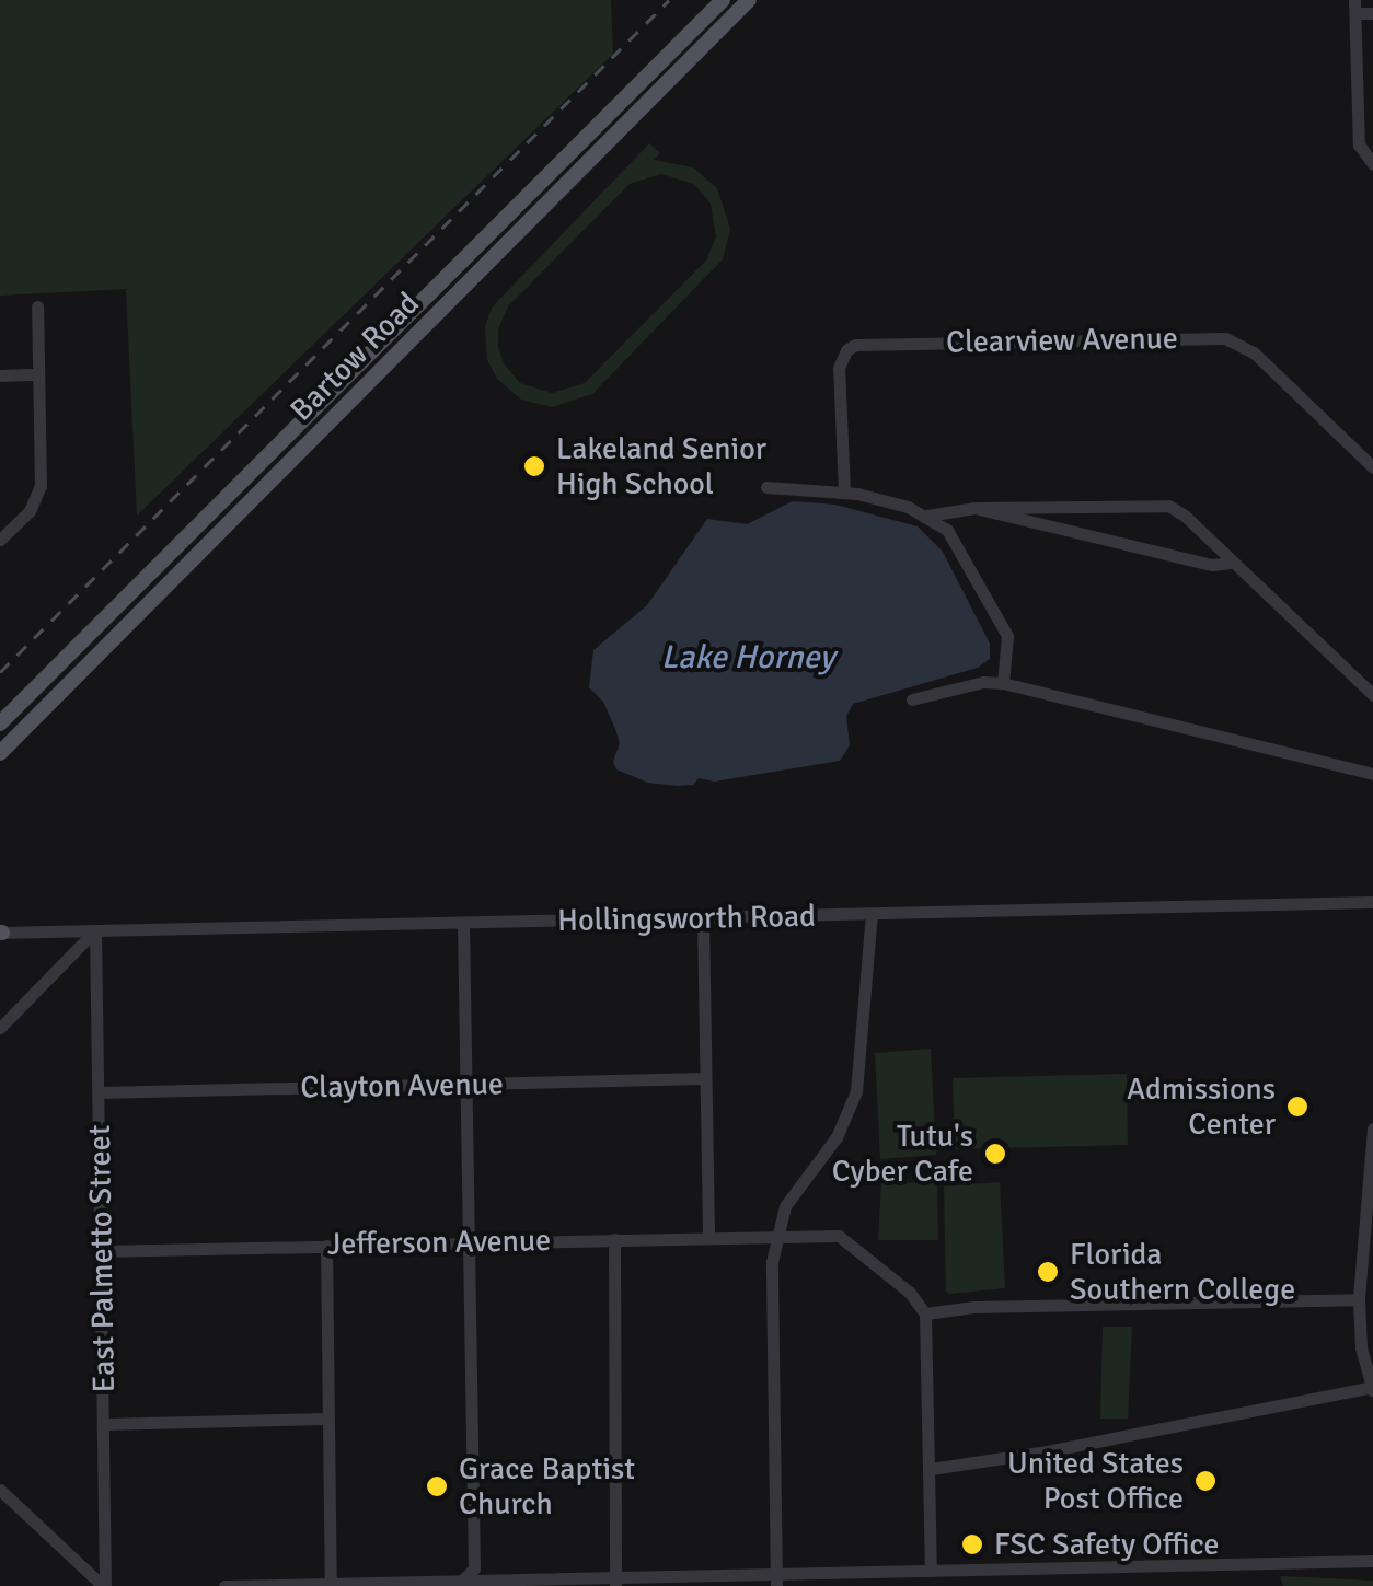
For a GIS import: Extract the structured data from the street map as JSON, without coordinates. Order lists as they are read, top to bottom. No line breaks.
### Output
{"streets":{"main road":["Bartow Road"],"street":["Clearview Avenue","Hollingsworth Road","Clayton Avenue","Jefferson Avenue","East Palmetto Street"]},"crossings":[["Hollingsworth Road","East Palmetto Street"],["Clayton Avenue","East Palmetto Street"],["Jefferson Avenue","East Palmetto Street"]],"water":["Lake Horney"],"places":["Lakeland Senior High School","Admissions Center","Tutu's Cyber Cafe","Florida Southern College","United States Post Office","Grace Baptist Church","FSC Safety Office"]}
